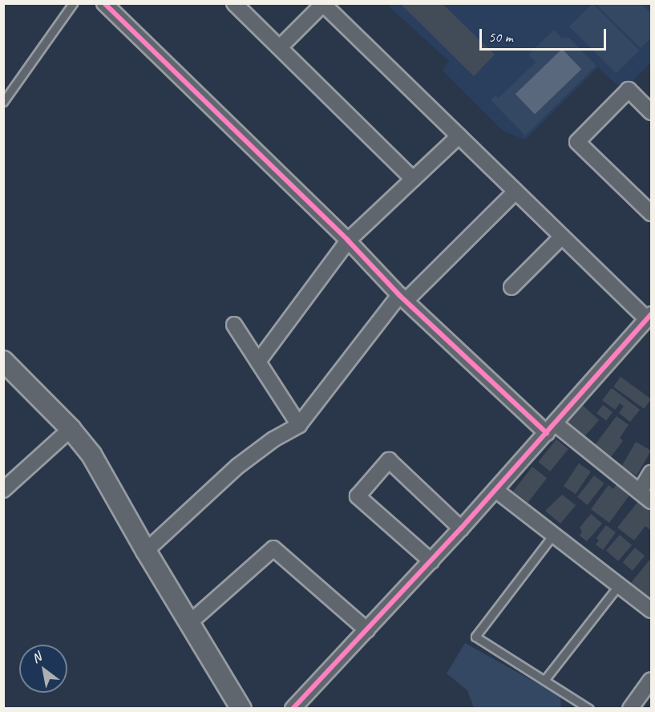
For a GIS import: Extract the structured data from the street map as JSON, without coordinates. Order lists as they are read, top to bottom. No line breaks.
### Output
{"scale_bar":"50 m","north":"top left"}
